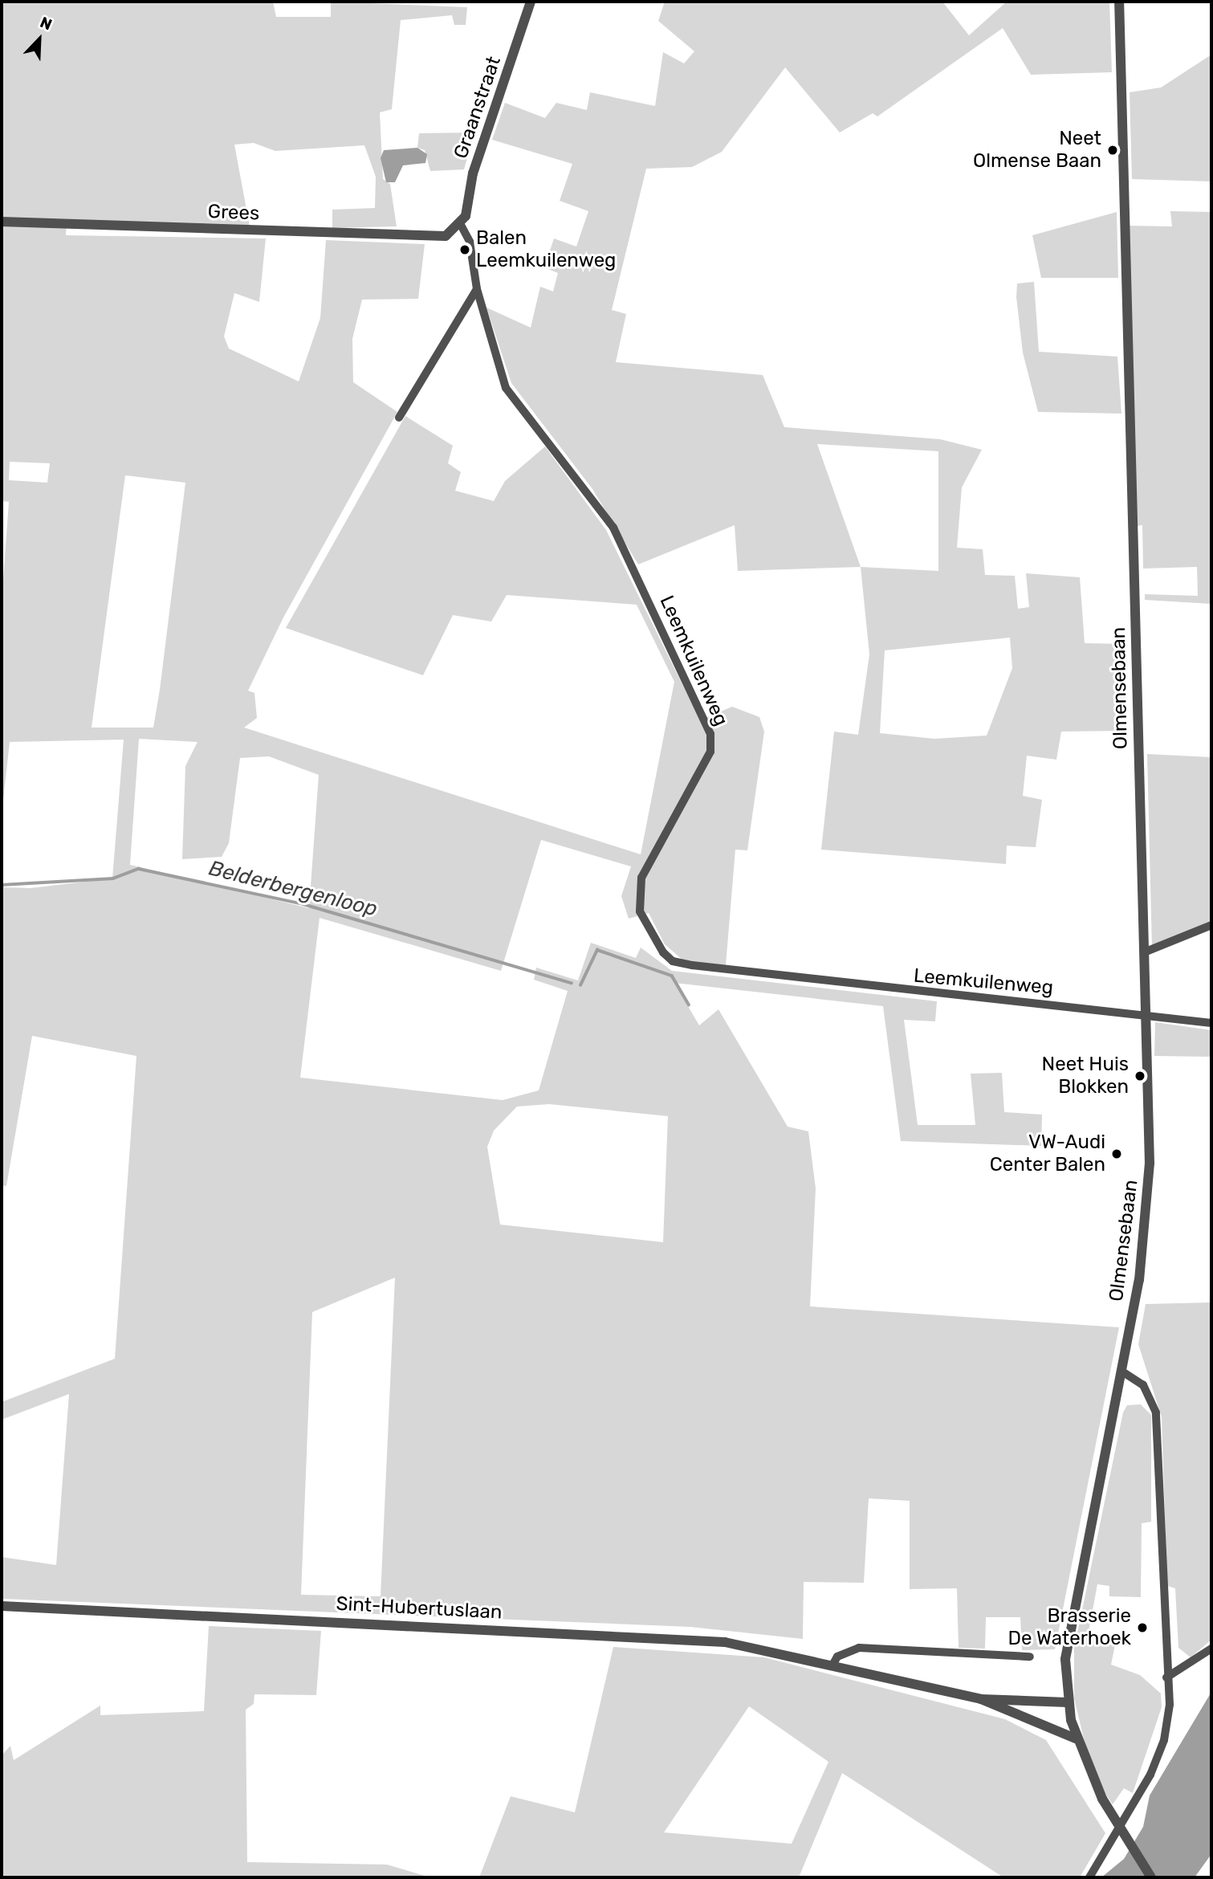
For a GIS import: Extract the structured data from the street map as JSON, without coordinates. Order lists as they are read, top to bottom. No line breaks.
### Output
{"streets":{"street":["Graanstraat","Grees","Leemkuilenweg","Olmensebaan","Sint-Hubertuslaan"]},"crossings":[["Graanstraat","Grees"],["Graanstraat","Leemkuilenweg"],["Grees","Leemkuilenweg"],["Leemkuilenweg","Olmensebaan"],["Olmensebaan","Sint-Hubertuslaan"]],"water":["Belderbergenloop"],"places":["Neet Olmense Baan","Balen Leemkuilenweg","Neet Huis Blokken","VW-Audi Center Balen","Brasserie De Waterhoek"],"north":"top right"}
